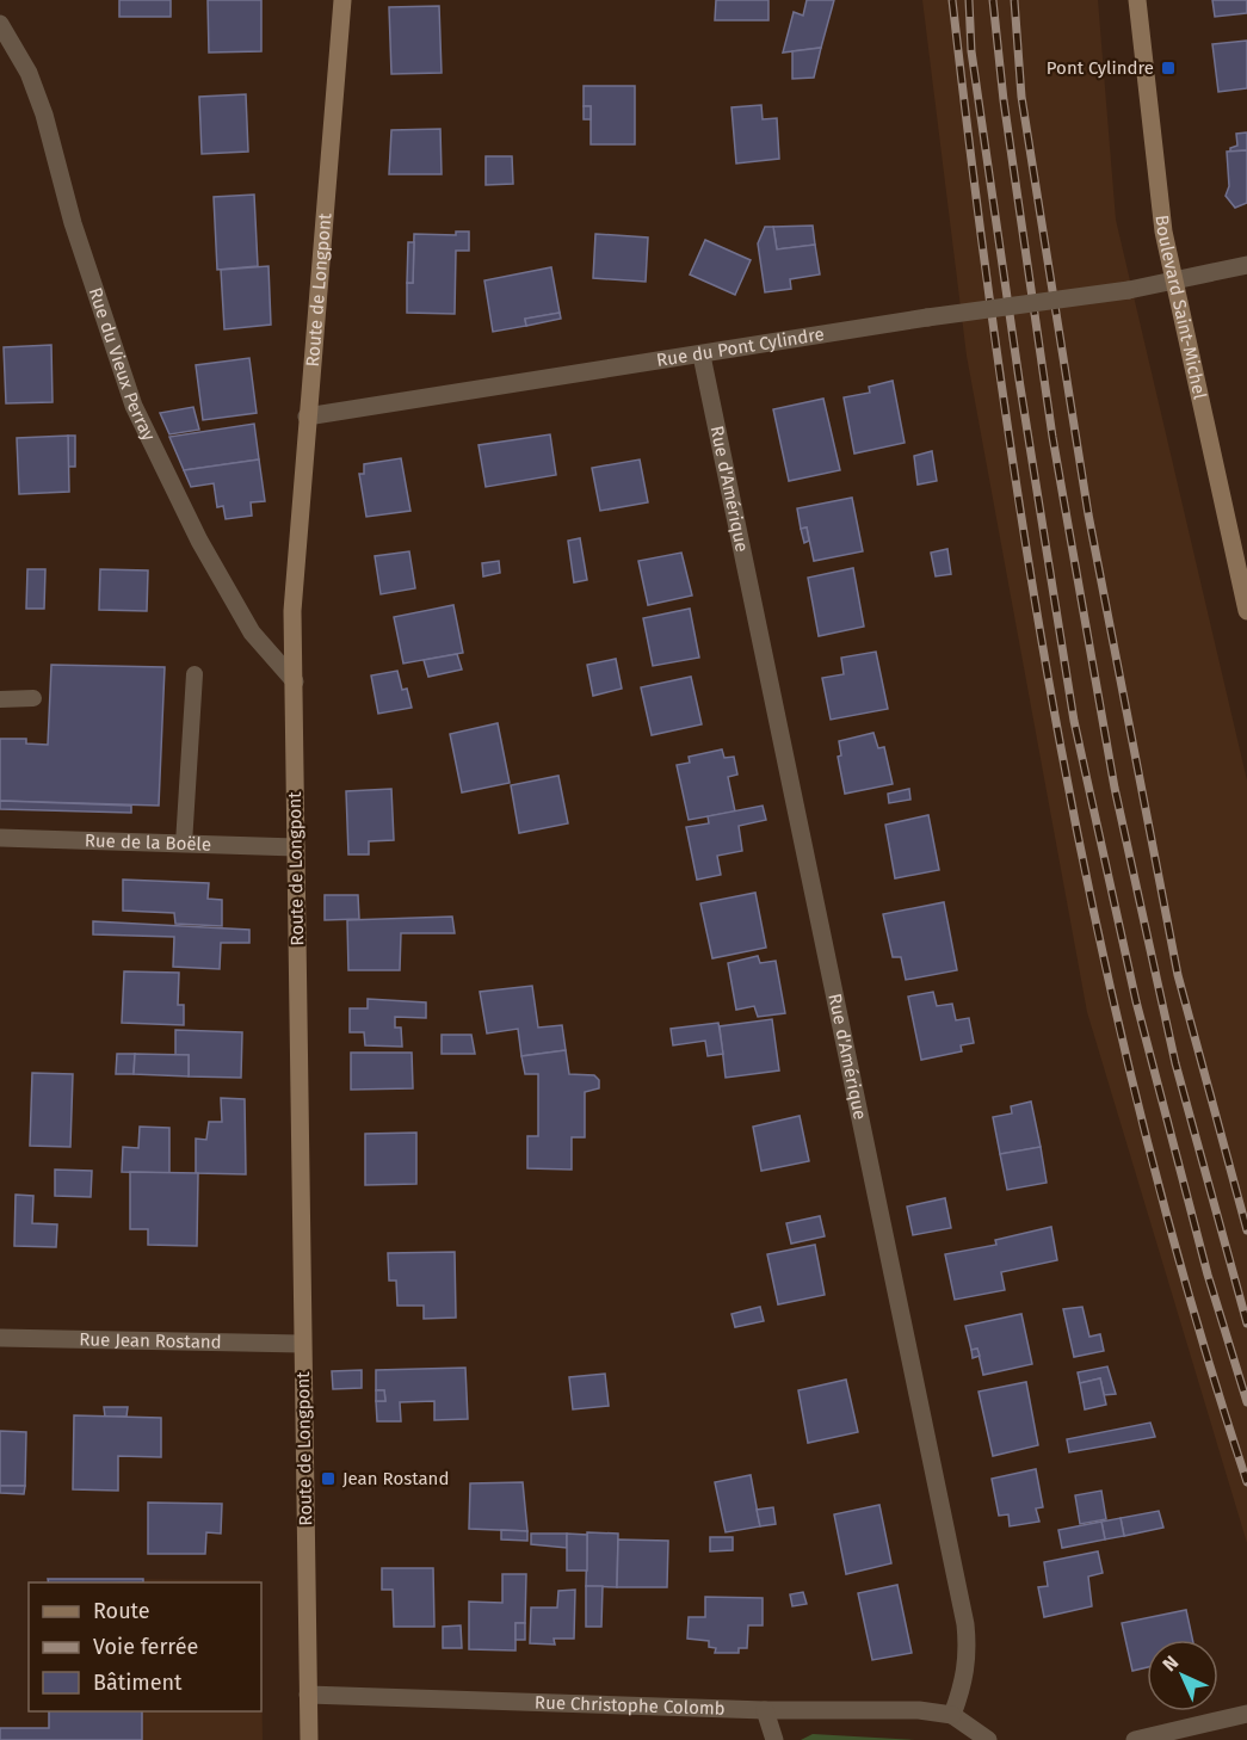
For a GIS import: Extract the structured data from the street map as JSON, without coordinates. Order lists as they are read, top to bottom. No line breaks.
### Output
{"streets":{"main road":["Route de Longpont","Boulevard Saint-Michel"],"street":["Rue du Pont Cylindre","Rue du Vieux Perray","Rue d'Amérique","Rue de la Boële","Rue Jean Rostand","Rue Christophe Colomb"]},"crossings":[["Route de Longpont","Rue du Pont Cylindre"],["Route de Longpont","Rue du Vieux Perray"],["Route de Longpont","Rue de la Boële"],["Route de Longpont","Rue Jean Rostand"],["Route de Longpont","Rue Christophe Colomb"],["Boulevard Saint-Michel","Rue du Pont Cylindre"],["Rue du Pont Cylindre","Rue d'Amérique"],["Rue d'Amérique","Rue Christophe Colomb"]],"places":{"transit":["Pont Cylindre","Jean Rostand"]},"legend":["Route","Voie ferrée","Bâtiment"],"north":"top left"}
